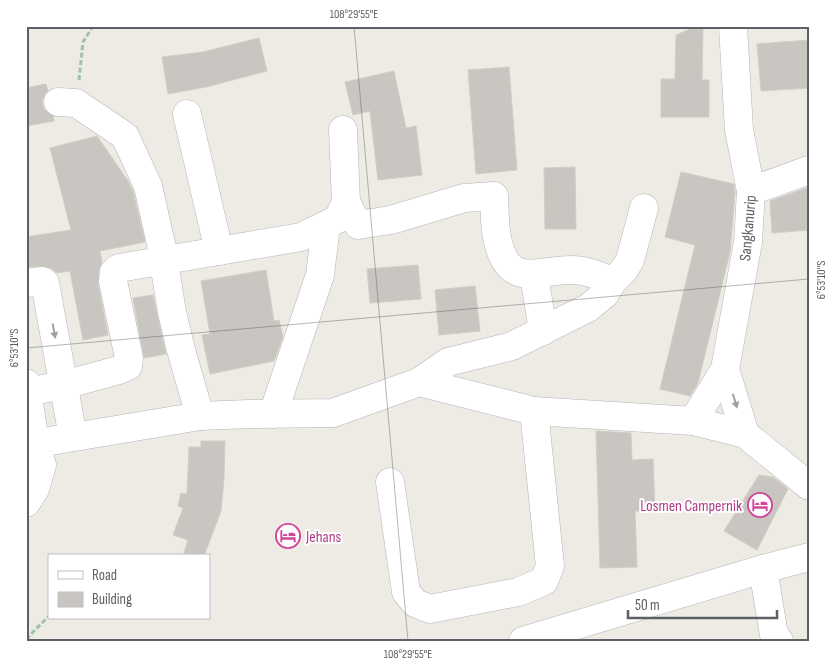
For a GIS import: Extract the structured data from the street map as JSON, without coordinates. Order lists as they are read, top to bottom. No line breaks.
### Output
{"streets":{"street":["Sangkanurip"]},"places":{"hotel":["Losmen Campernik","Jehans"]},"legend":["Road","Building"],"scale_bar":"50 m","coordinates":["108°29'55\"E","6°53'10\"S"]}
